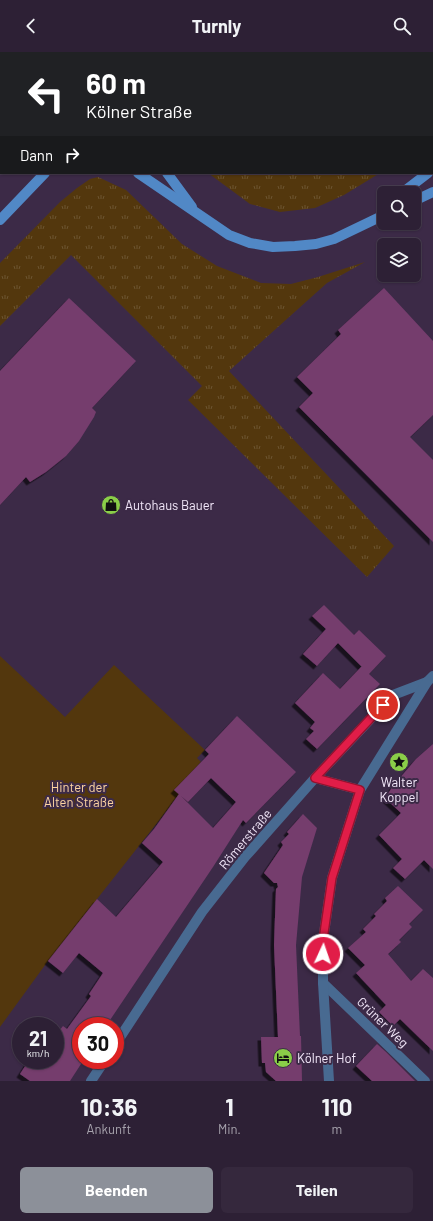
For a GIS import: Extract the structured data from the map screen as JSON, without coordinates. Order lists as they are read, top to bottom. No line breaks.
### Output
{"streets":{"street":["Römerstraße","Grüner Weg"]},"parks":["Hinter der Alten Straße"],"places":{"shop":["Autohaus Bauer"],"place":["Walter Koppel"],"hotel":["Kölner Hof"]},"page":{"header":"Turnly","turn":["60 m","Kölner Straße"],"then":"Dann","speed":"21 km/h","limit":"30","eta":["10:36","Ankunft","1","Min.","110","m"],"buttons":["Beenden","Teilen"]}}
